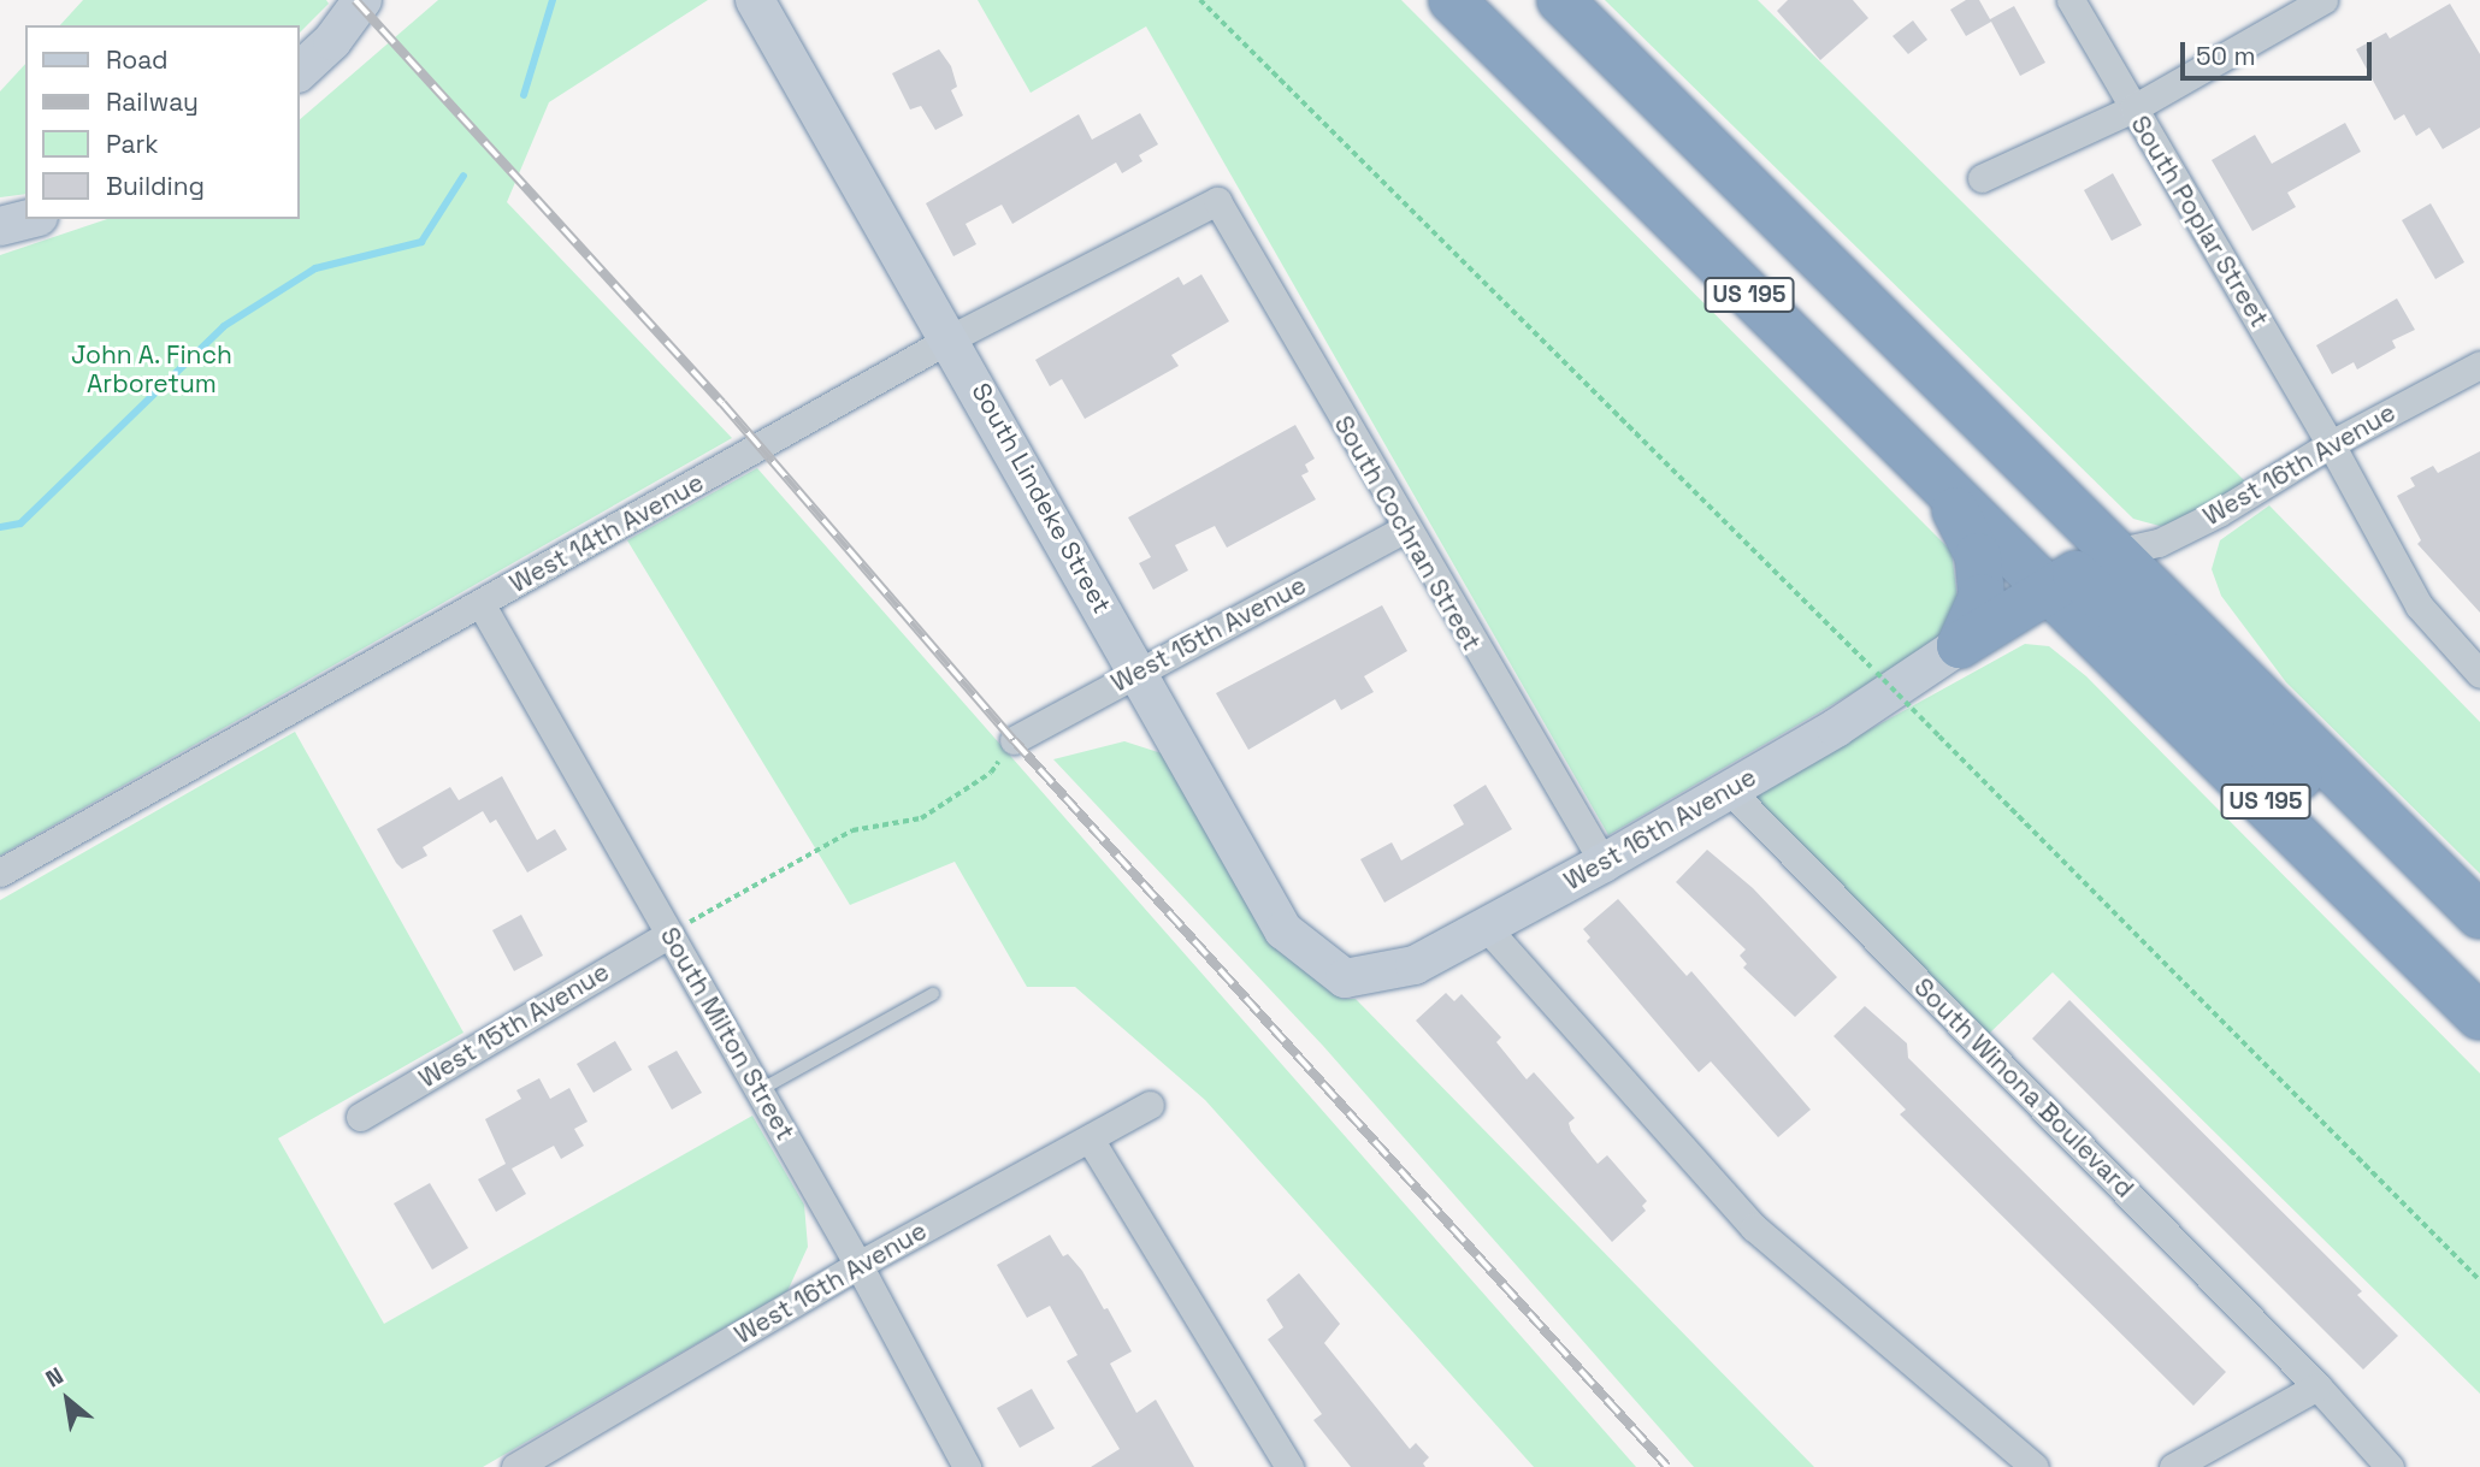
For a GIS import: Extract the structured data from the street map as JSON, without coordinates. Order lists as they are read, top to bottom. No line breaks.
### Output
{"streets":{"highway":["US 195"],"street":["South Poplar Street","West 16th Avenue","South Lindeke Street","West 14th Avenue","South Cochran Street","West 15th Avenue","South Milton Street","South Winona Boulevard"]},"crossings":[["South Poplar Street","West 16th Avenue"],["US 195","West 16th Avenue"],["West 16th Avenue","South Lindeke Street"],["West 16th Avenue","South Cochran Street"],["West 16th Avenue","South Milton Street"],["West 16th Avenue","South Winona Boulevard"],["South Lindeke Street","West 14th Avenue"],["South Lindeke Street","West 15th Avenue"],["West 14th Avenue","South Cochran Street"],["West 14th Avenue","South Milton Street"],["South Cochran Street","West 15th Avenue"],["West 15th Avenue","South Milton Street"]],"parks":["John A. Finch Arboretum"],"legend":["Road","Railway","Park","Building"],"scale_bar":"50 m","north":"top left"}
